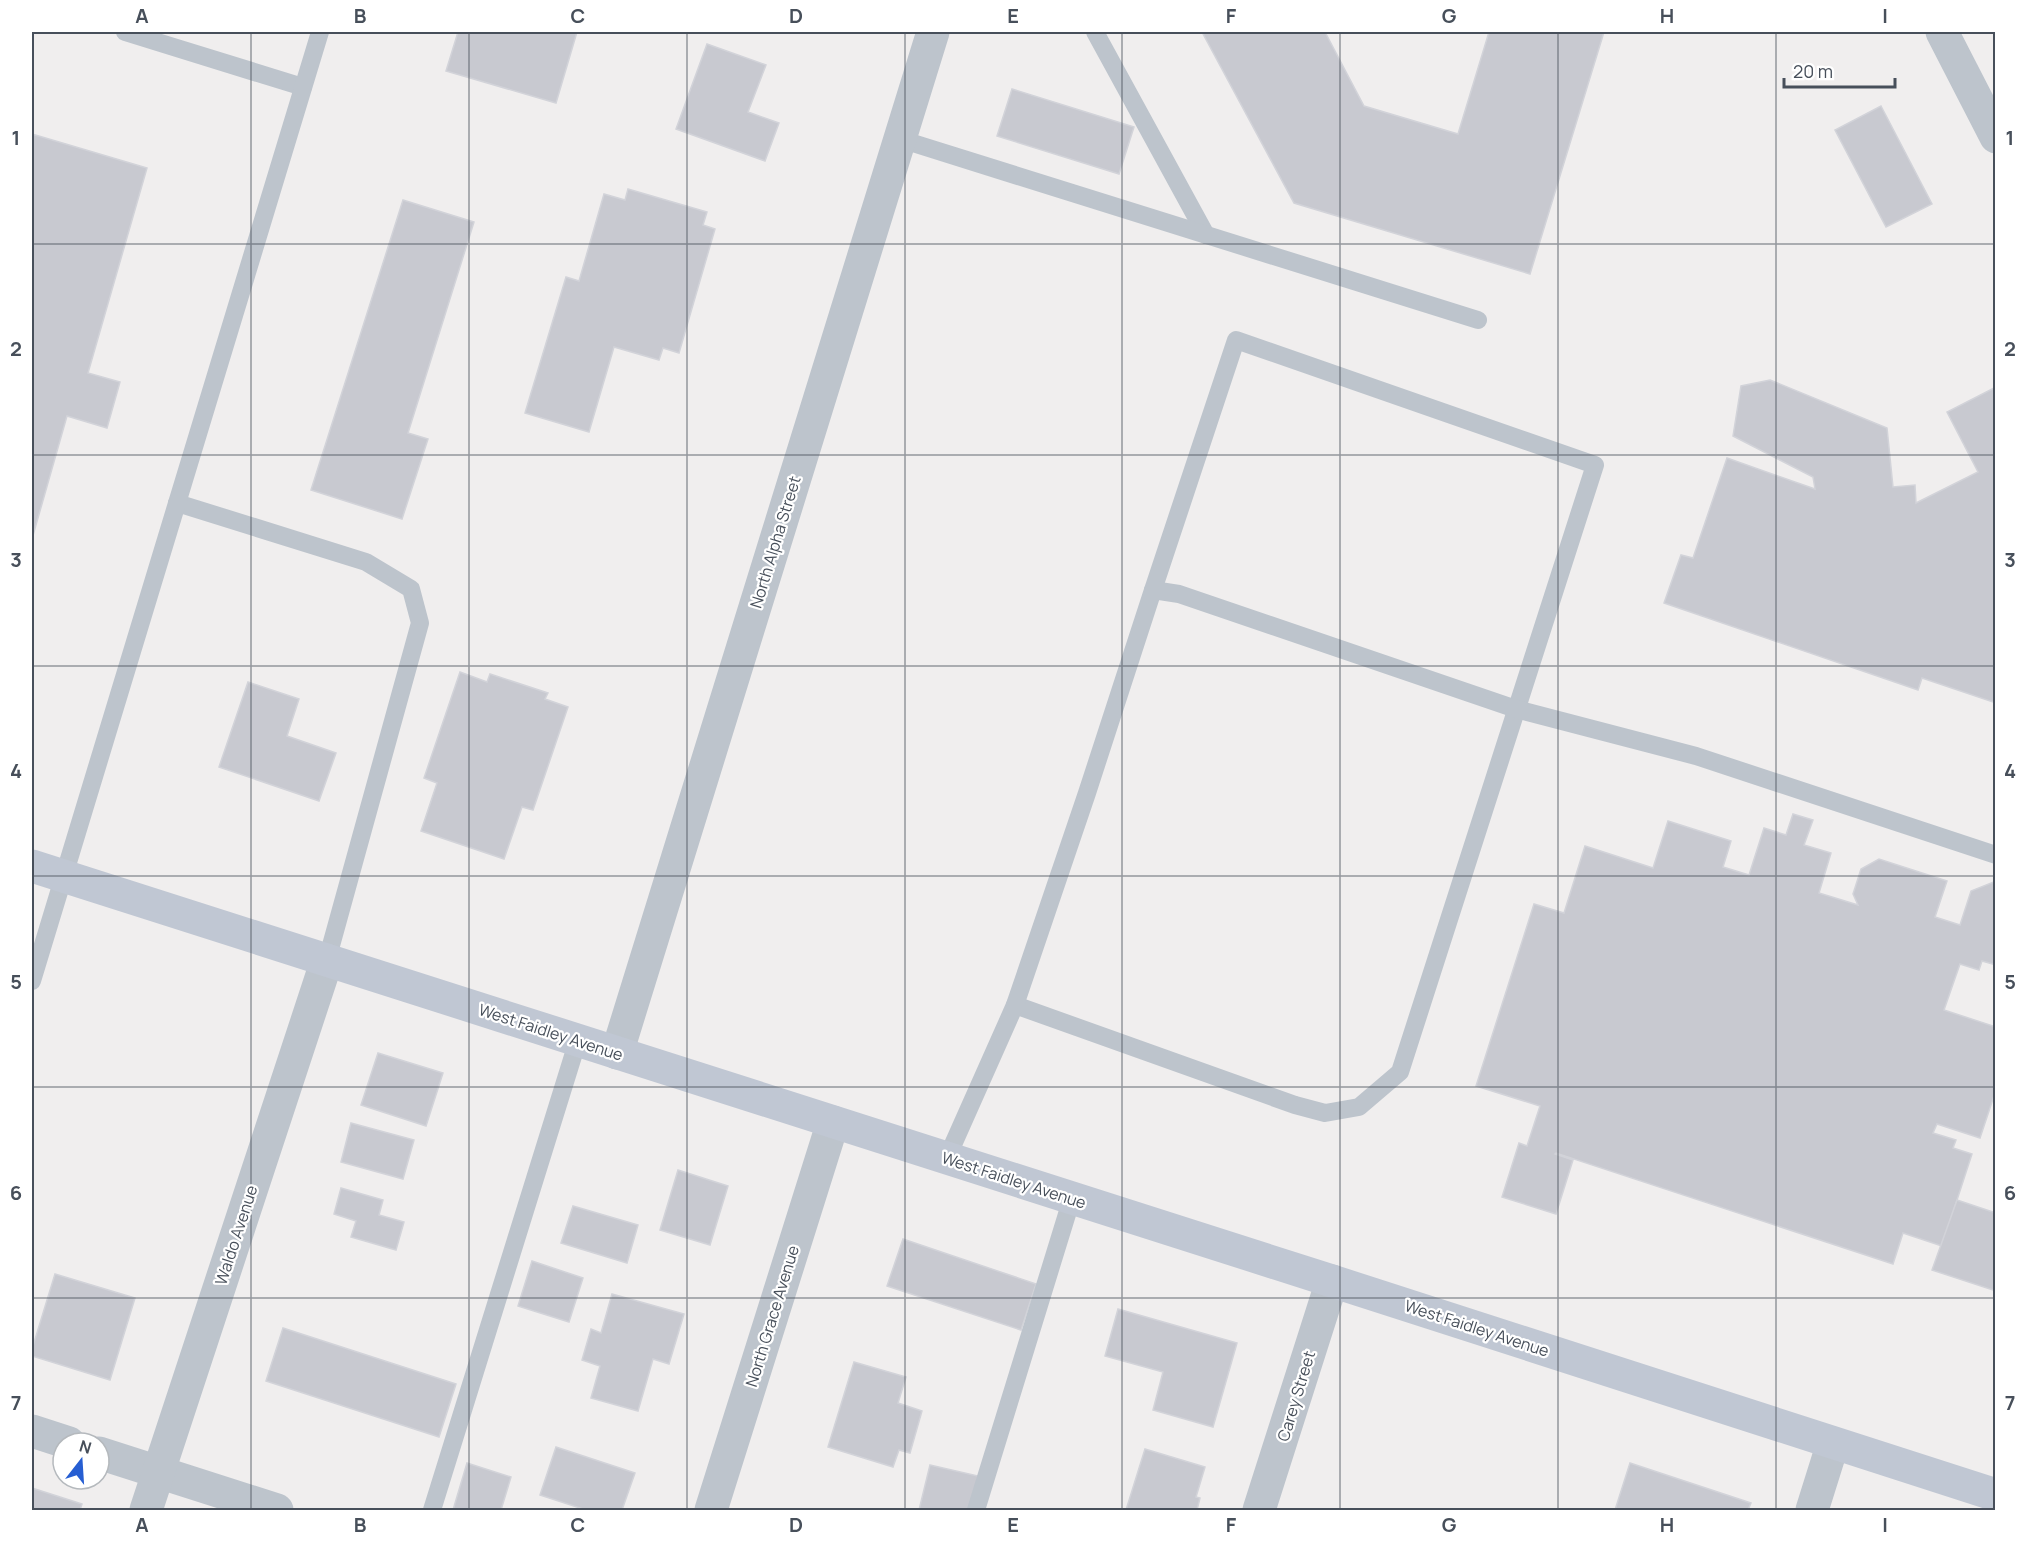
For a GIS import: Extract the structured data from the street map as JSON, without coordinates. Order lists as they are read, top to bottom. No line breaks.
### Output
{"streets":{"street":["North Alpha Street","West Faidley Avenue","Waldo Avenue","North Grace Avenue","Carey Street"]},"crossings":[["North Alpha Street","West Faidley Avenue"],["West Faidley Avenue","Waldo Avenue"],["West Faidley Avenue","North Grace Avenue"],["West Faidley Avenue","Carey Street"]],"scale_bar":"20 m","north":"top","grid":{"columns":["A","B","C","D","E","F","G","H","I"],"rows":["1","2","3","4","5","6","7"]}}
